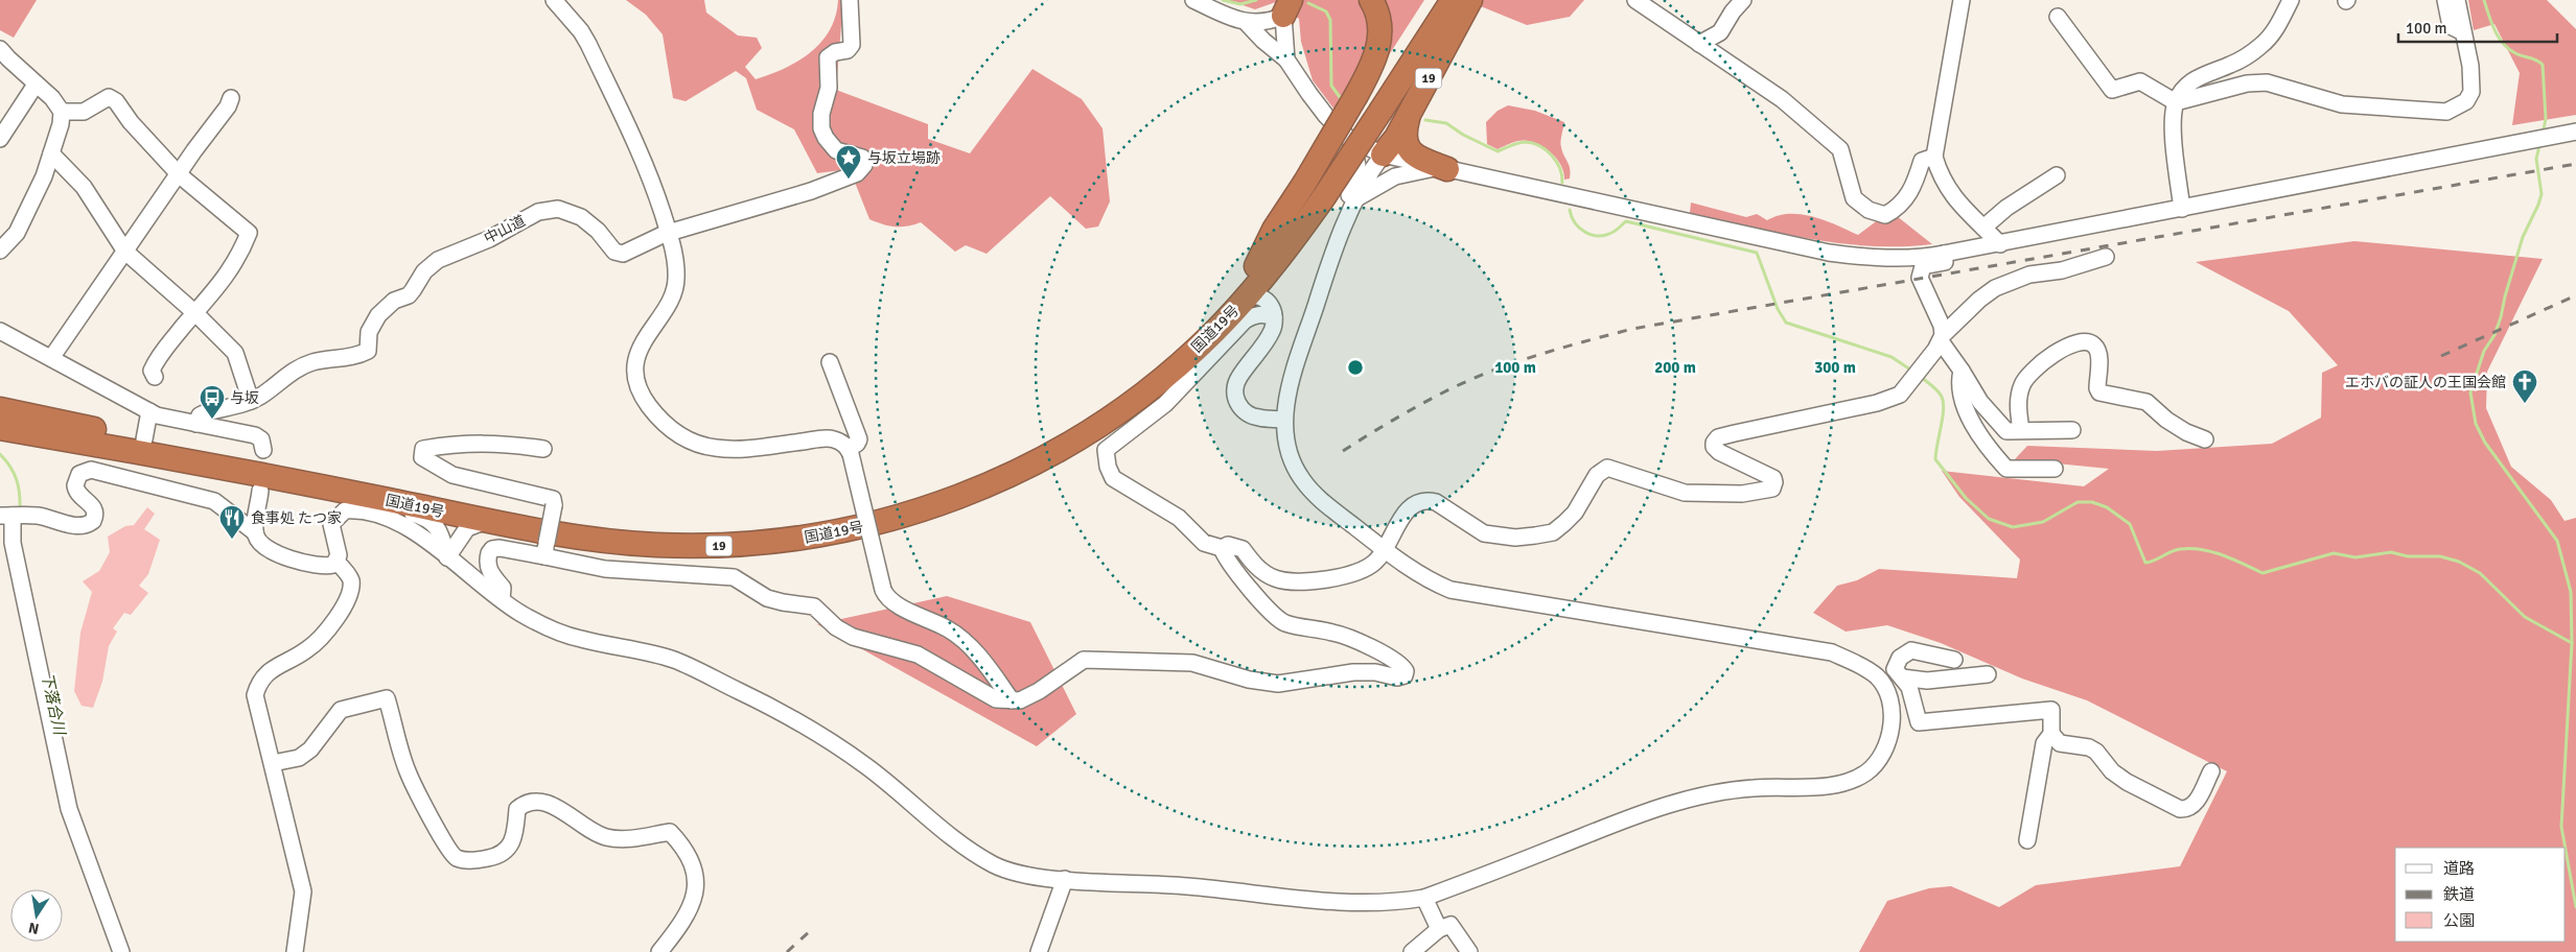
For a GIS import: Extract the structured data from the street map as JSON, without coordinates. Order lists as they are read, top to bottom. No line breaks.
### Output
{"streets":{"highway":["19","国道19号"],"street":["中山道"]},"crossings":[["19","国道19号"]],"water":["下落合川"],"places":{"place":["与坂立場跡"],"church":["エホバの証人の王国会館"],"bus stop":["与坂"],"restaurant":["食事処 たつ家"]},"legend":["道路","鉄道","公園"],"scale_bar":"100 m","north":"bottom","rings":["100 m","200 m","300 m"]}
